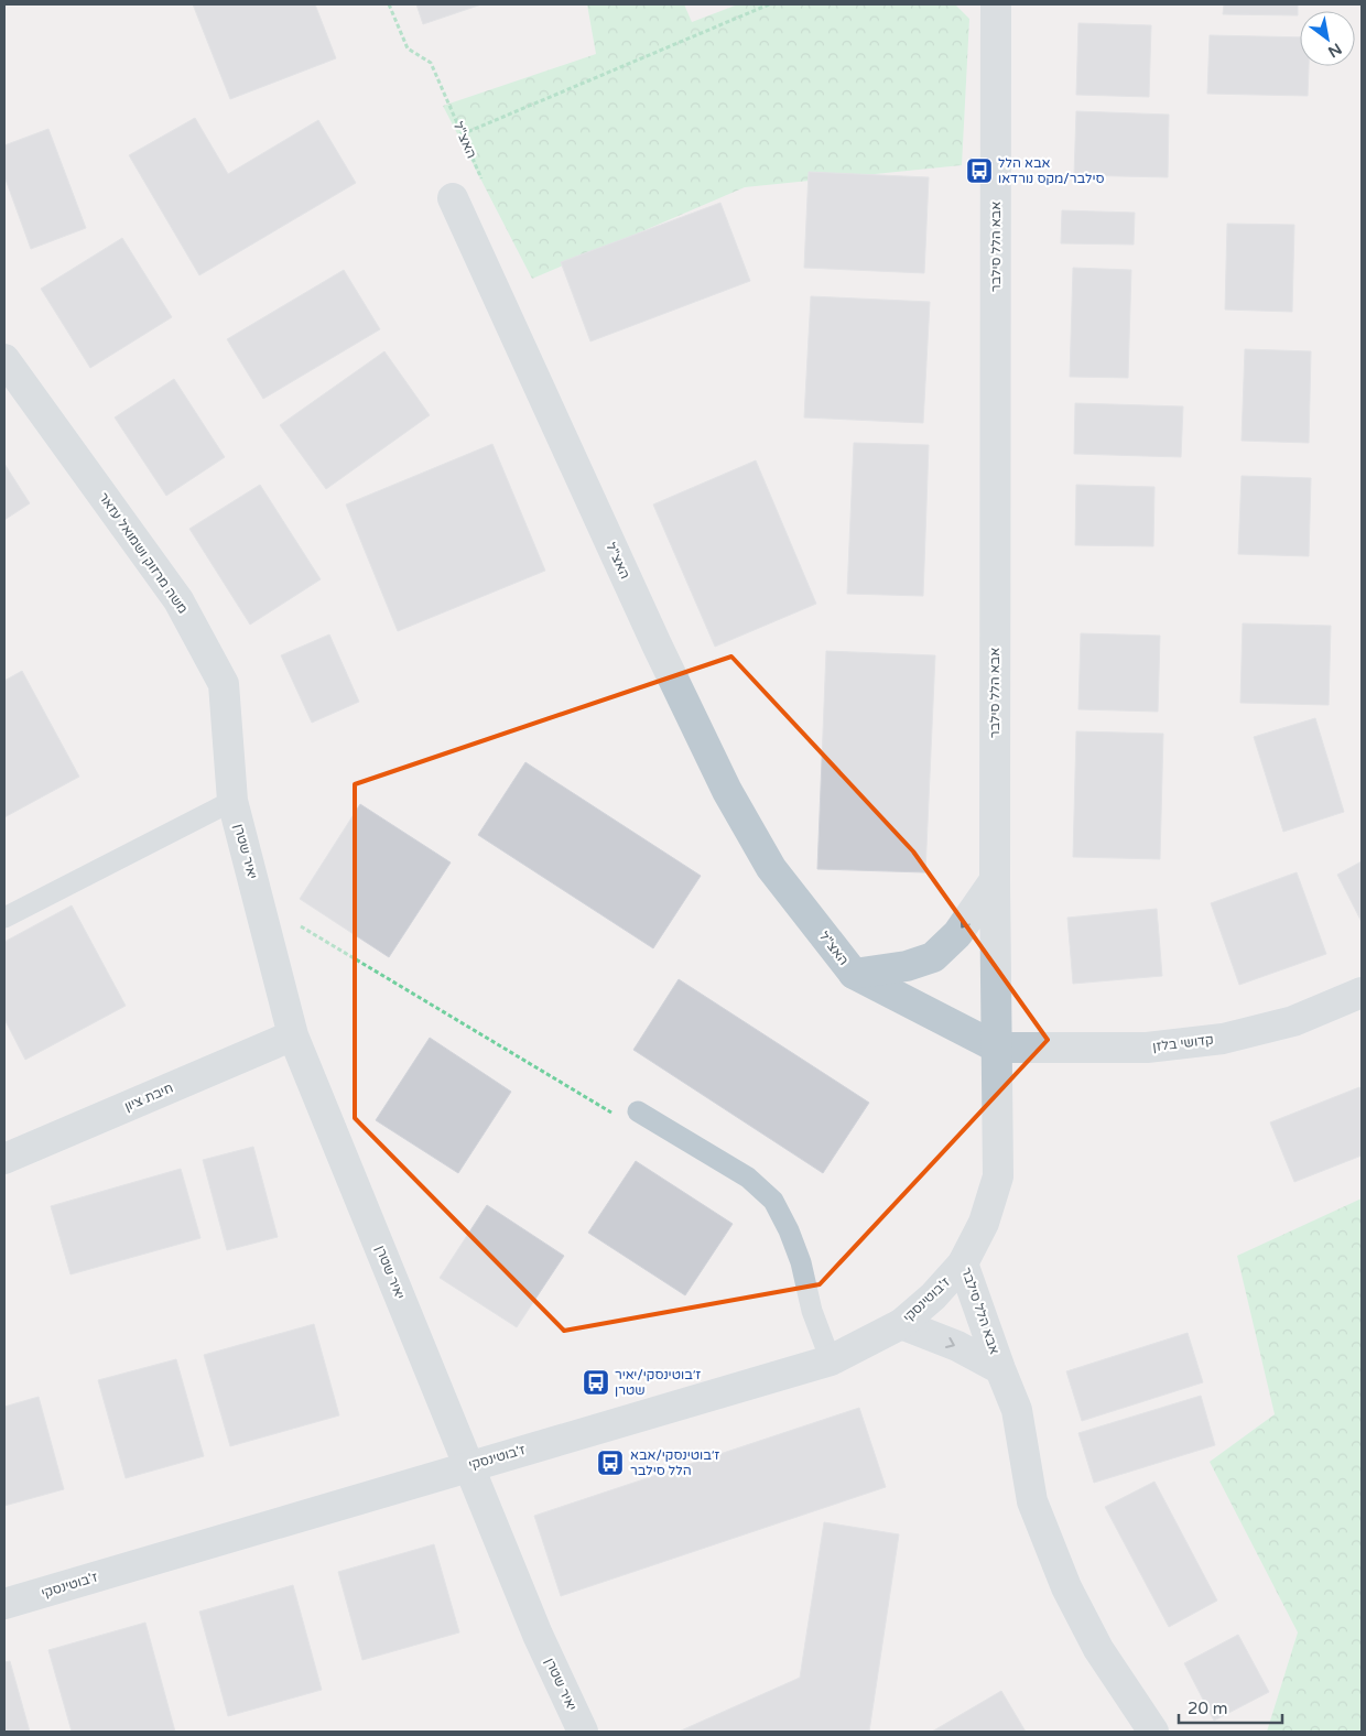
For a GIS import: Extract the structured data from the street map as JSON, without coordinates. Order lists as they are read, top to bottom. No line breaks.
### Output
{"streets":{"street":["האצ\"ל","אבא הלל סילבר","משה מרזוק ושמואל עזאר","יאיר שטרן","קדושי בלזן","חיבת ציון","ז'בוטינסקי"]},"crossings":[["האצ\"ל","אבא הלל סילבר"],["האצ\"ל","קדושי בלזן"],["אבא הלל סילבר","קדושי בלזן"],["אבא הלל סילבר","ז'בוטינסקי"],["משה מרזוק ושמואל עזאר","יאיר שטרן"],["יאיר שטרן","חיבת ציון"],["יאיר שטרן","ז'בוטינסקי"]],"places":{"bus stop":["אבא הלל סילבר/מקס נורדאו","ז׳בוטינסקי/יאיר שטרן","ז׳בוטינסקי/אבא הלל סילבר"]},"scale_bar":"20 m","north":"bottom right"}
